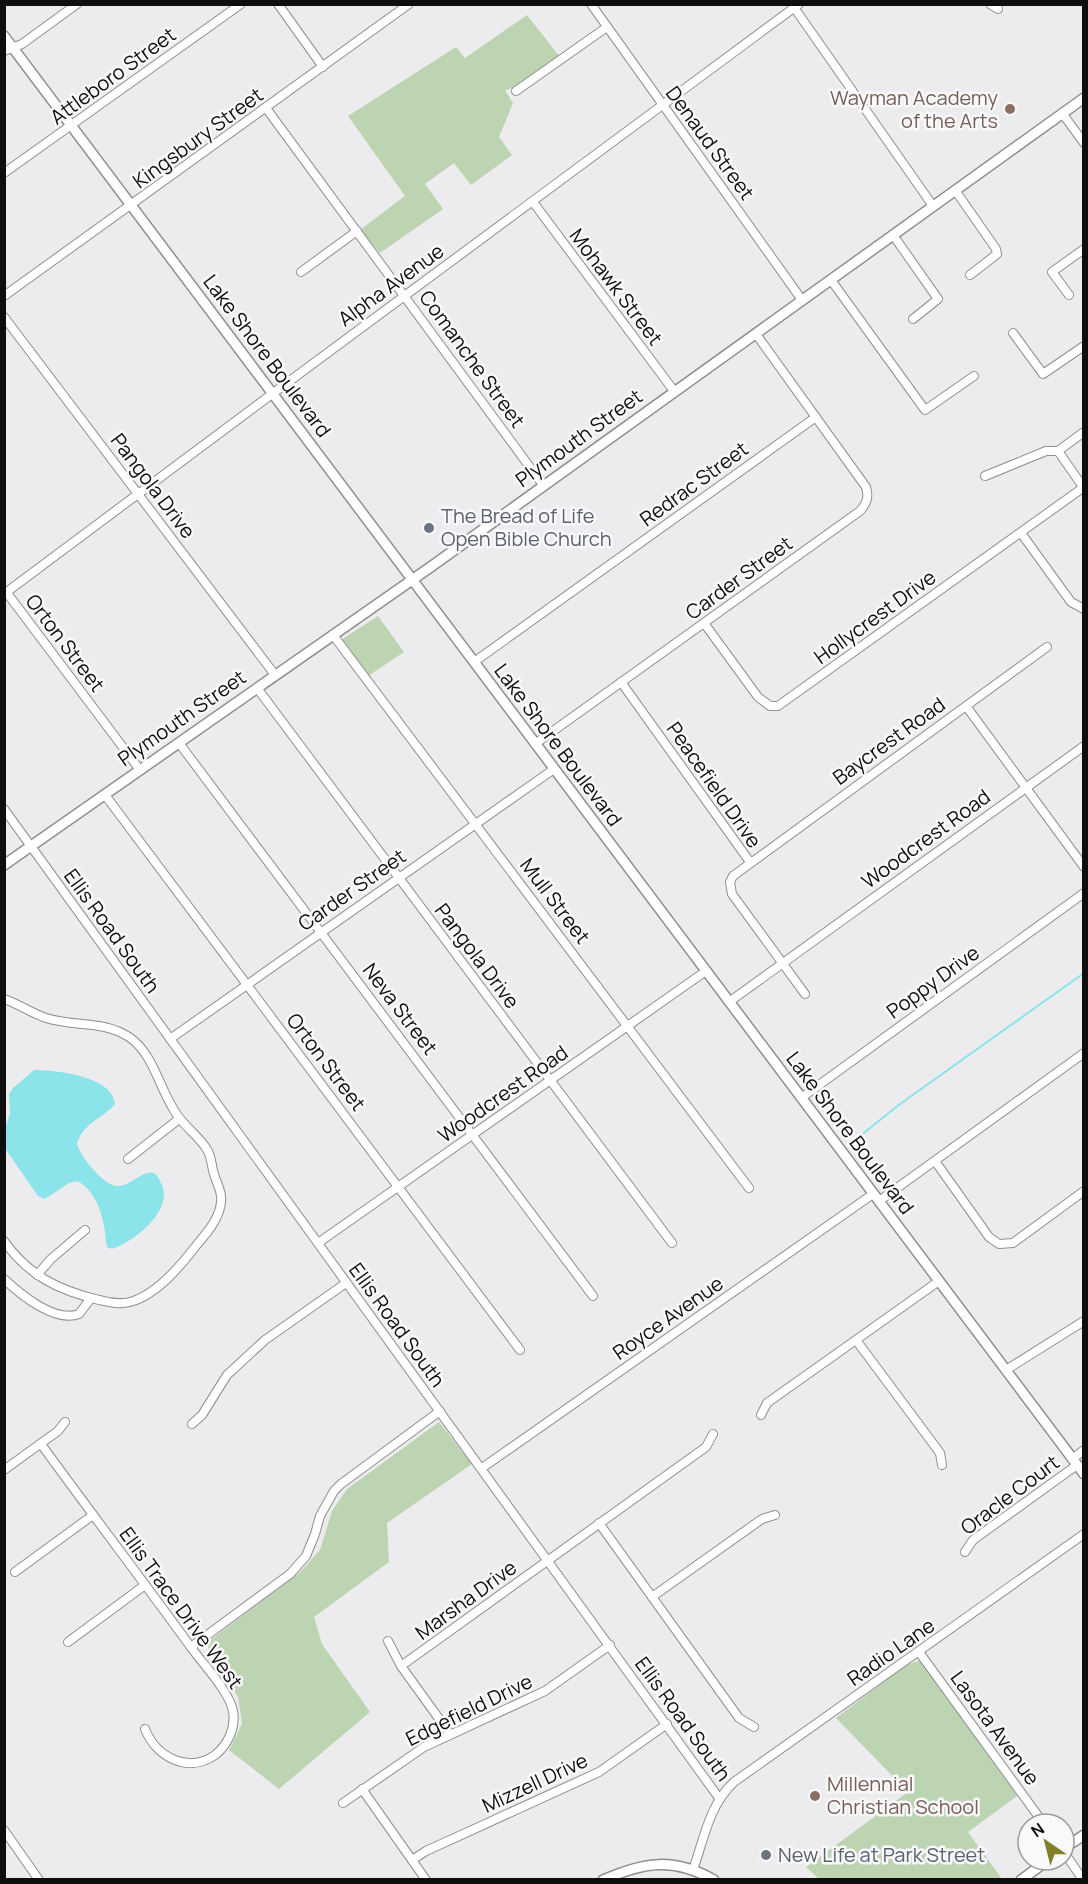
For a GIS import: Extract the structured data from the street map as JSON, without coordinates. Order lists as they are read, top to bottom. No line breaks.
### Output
{"streets":{"street":["Attleboro Street","Kingsbury Street","Denaud Street","Alpha Avenue","Mohawk Street","Lake Shore Boulevard","Comanche Street","Plymouth Street","Redrac Street","Pangola Drive","Carder Street","Hollycrest Drive","Orton Street","Baycrest Road","Peacefield Drive","Woodcrest Road","Mull Street","Ellis Road South","Poppy Drive","Neva Street","Royce Avenue","Oracle Court","Marsha Drive","Ellis Trace Drive West","Radio Lane","Edgefield Drive","Lasota Avenue","Mizzell Drive"]},"crossings":[["Attleboro Street","Lake Shore Boulevard"],["Kingsbury Street","Lake Shore Boulevard"],["Kingsbury Street","Comanche Street"],["Denaud Street","Alpha Avenue"],["Denaud Street","Plymouth Street"],["Alpha Avenue","Mohawk Street"],["Alpha Avenue","Lake Shore Boulevard"],["Alpha Avenue","Comanche Street"],["Alpha Avenue","Pangola Drive"],["Alpha Avenue","Orton Street"],["Mohawk Street","Plymouth Street"],["Lake Shore Boulevard","Plymouth Street"],["Lake Shore Boulevard","Redrac Street"],["Lake Shore Boulevard","Carder Street"],["Lake Shore Boulevard","Woodcrest Road"],["Lake Shore Boulevard","Poppy Drive"],["Lake Shore Boulevard","Royce Avenue"],["Lake Shore Boulevard","Oracle Court"],["Comanche Street","Plymouth Street"],["Plymouth Street","Pangola Drive"],["Plymouth Street","Orton Street"],["Plymouth Street","Mull Street"],["Plymouth Street","Ellis Road South"],["Plymouth Street","Neva Street"],["Redrac Street","Carder Street"],["Pangola Drive","Carder Street"],["Pangola Drive","Woodcrest Road"],["Carder Street","Hollycrest Drive"],["Carder Street","Orton Street"],["Carder Street","Peacefield Drive"],["Carder Street","Mull Street"],["Carder Street","Ellis Road South"],["Carder Street","Neva Street"],["Orton Street","Woodcrest Road"],["Baycrest Road","Peacefield Drive"],["Peacefield Drive","Woodcrest Road"],["Woodcrest Road","Mull Street"],["Woodcrest Road","Ellis Road South"],["Woodcrest Road","Neva Street"],["Ellis Road South","Royce Avenue"],["Ellis Road South","Marsha Drive"],["Ellis Road South","Radio Lane"],["Ellis Road South","Edgefield Drive"],["Ellis Road South","Mizzell Drive"],["Radio Lane","Lasota Avenue"]],"places":["Wayman Academy of the Arts","The Bread of Life Open Bible Church","Millennial Christian School","New Life at Park Street"],"north":"top left"}
